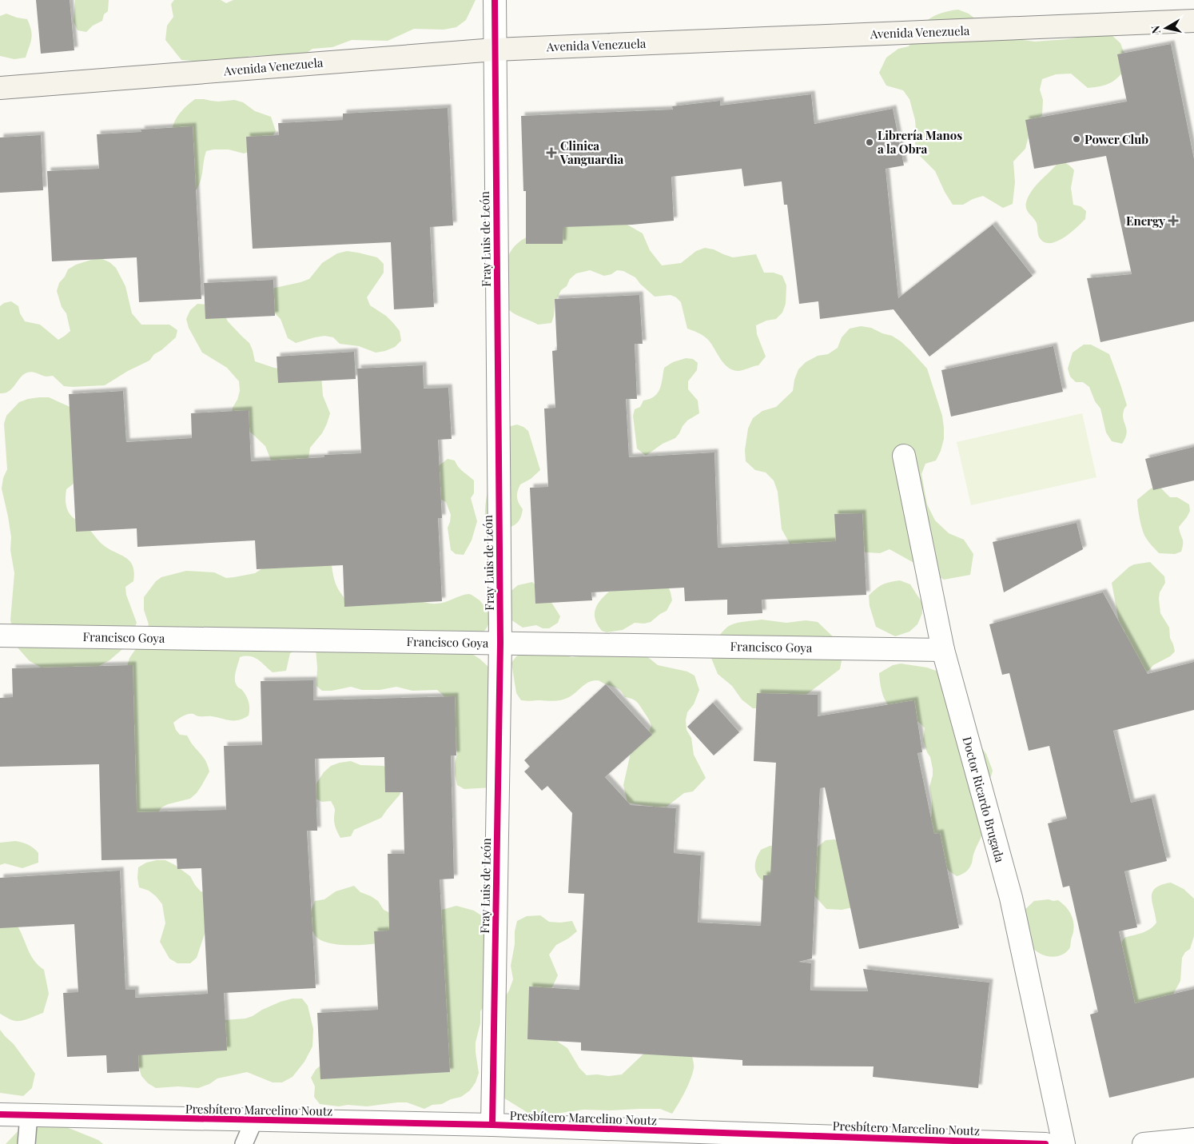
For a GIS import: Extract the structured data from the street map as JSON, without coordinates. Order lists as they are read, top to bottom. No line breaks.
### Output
{"streets":{"main road":["Avenida Venezuela"],"street":["Fray Luis de León","Francisco Goya","Doctor Ricardo Brugada","Presbítero Marcelino Noutz"]},"crossings":[["Avenida Venezuela","Fray Luis de León"],["Fray Luis de León","Francisco Goya"],["Fray Luis de León","Presbítero Marcelino Noutz"],["Francisco Goya","Doctor Ricardo Brugada"]],"places":{"other":["Power Club","Librería Manos a la Obra"],"health":["Clinica Vanguardia","Energy"]},"north":"left"}
